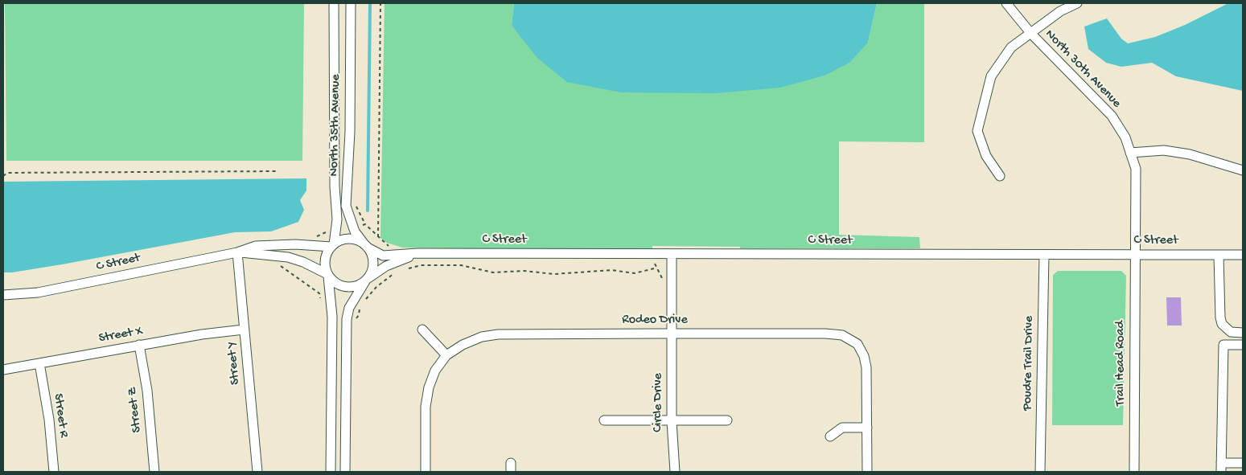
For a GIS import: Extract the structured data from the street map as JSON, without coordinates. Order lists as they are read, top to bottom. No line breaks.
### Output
{"streets":{"street":["North 30th Avenue","North 35th Avenue","C Street","Rodeo Drive","Street X","Street Y","Poudre Trail Drive","Trail Head Road","Circle Drive","Street Z","Street R"]},"crossings":[["North 30th Avenue","C Street"],["North 30th Avenue","Trail Head Road"],["North 35th Avenue","C Street"],["C Street","Street Y"],["C Street","Poudre Trail Drive"],["C Street","Trail Head Road"],["C Street","Circle Drive"],["Rodeo Drive","Circle Drive"],["Street X","Street Y"],["Street X","Street Z"],["Street X","Street R"]]}
